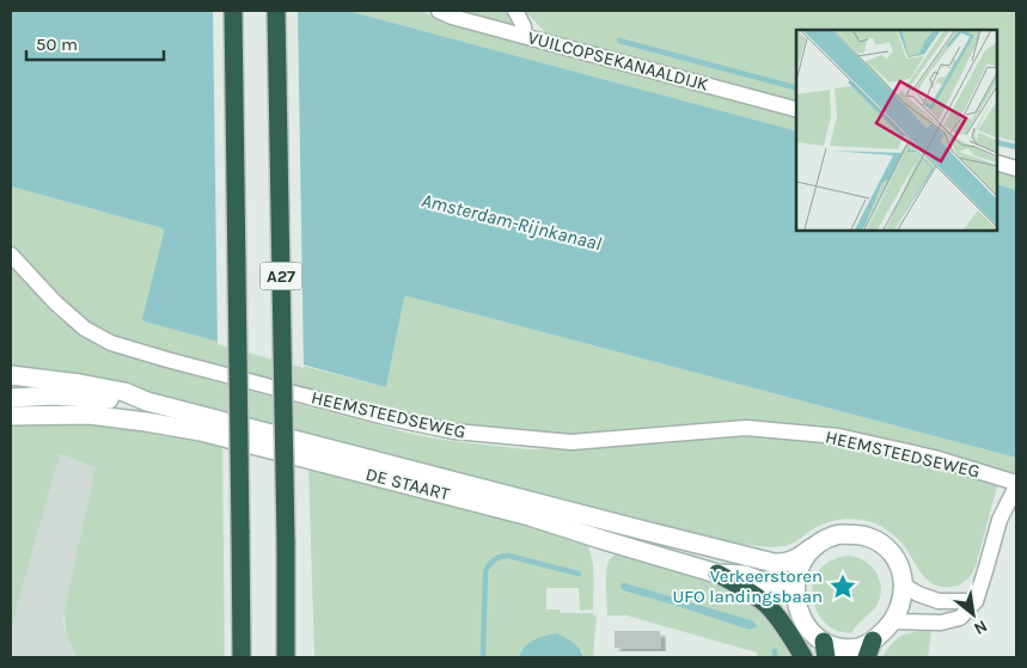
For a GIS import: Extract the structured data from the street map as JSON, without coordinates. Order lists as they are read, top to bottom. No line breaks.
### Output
{"streets":{"highway":["A27"],"main road":["DE STAART"],"street":["VUILCOPSEKANAALDIJK","HEEMSTEEDSEWEG"]},"water":["Amsterdam-Rijnkanaal"],"places":{"place":["Verkeerstoren UFO landingsbaan"]},"scale_bar":"50 m","north":"bottom right"}
